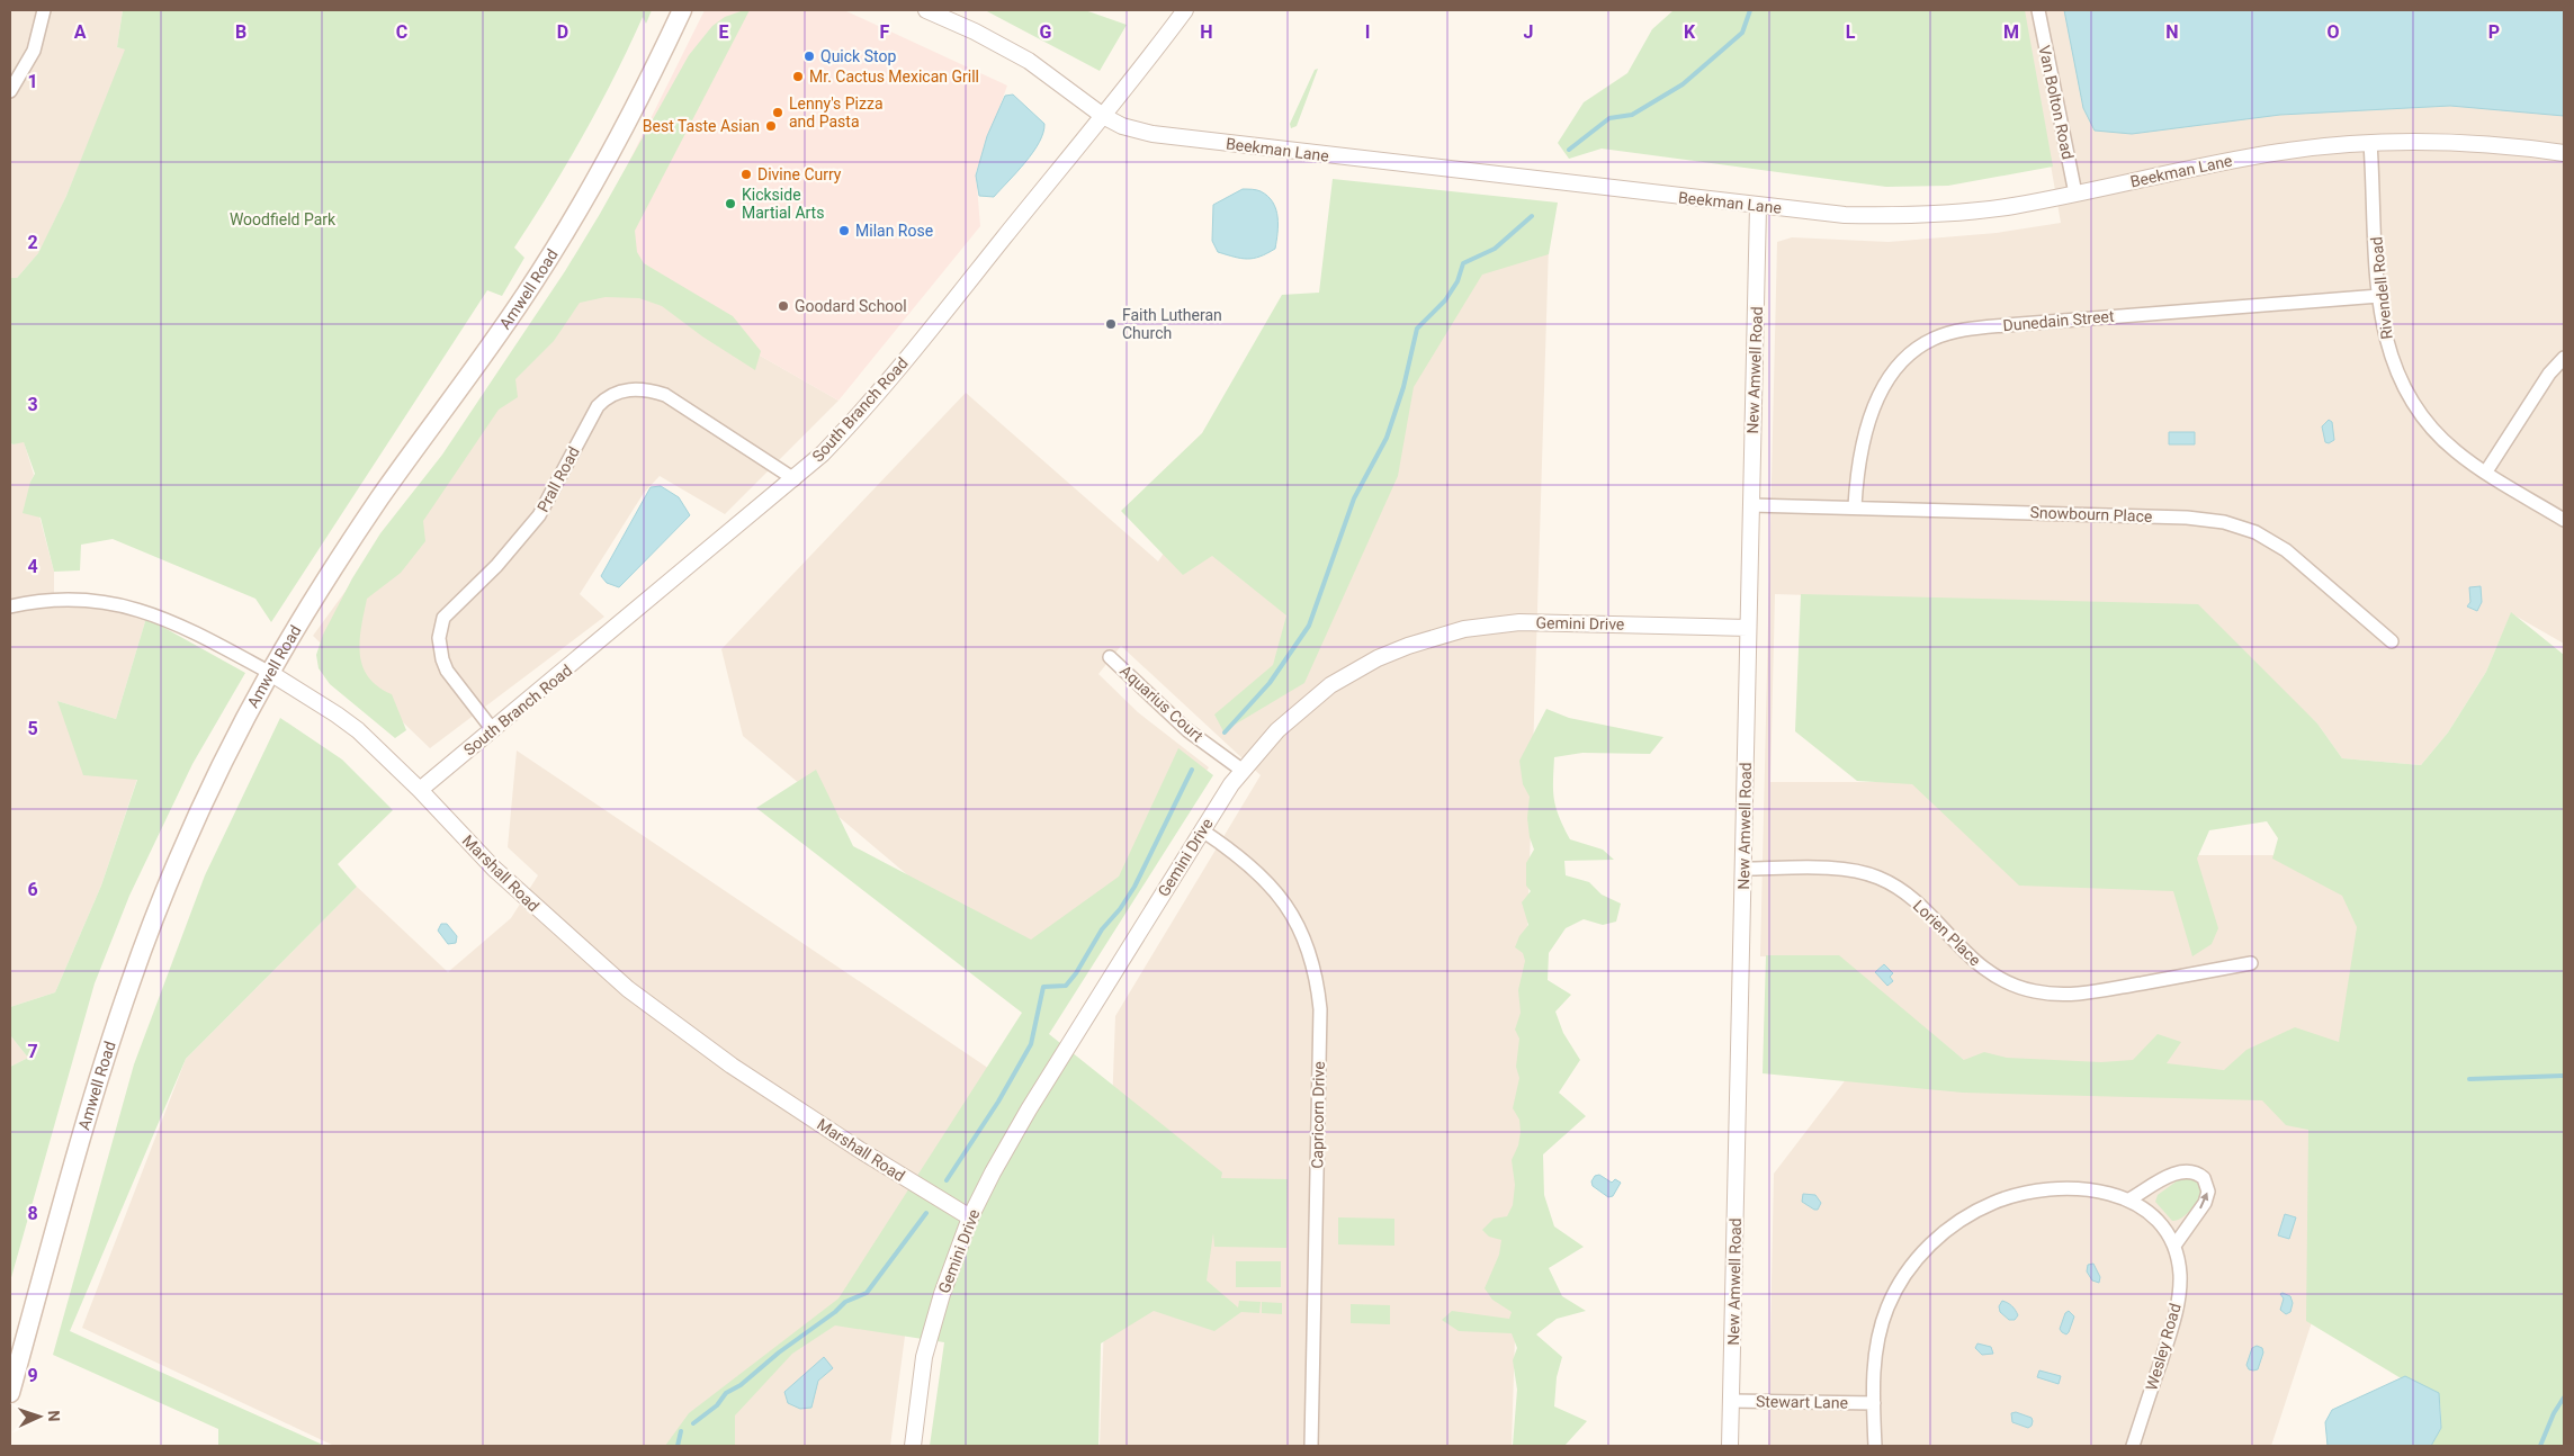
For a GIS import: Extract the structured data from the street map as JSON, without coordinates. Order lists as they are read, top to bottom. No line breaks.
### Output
{"streets":{"main road":["Amwell Road"],"street":["Van Bolton Road","Beekman Lane","Rivendell Road","Dunedain Street","New Amwell Road","South Branch Road","Prall Road","Snowbourn Place","Gemini Drive","Aquarius Court","Marshall Road","Lorien Place","Capricorn Drive","Wesley Road","Stewart Lane"]},"crossings":[["Van Bolton Road","Beekman Lane"],["Beekman Lane","Rivendell Road"],["Beekman Lane","New Amwell Road"],["Beekman Lane","South Branch Road"],["Rivendell Road","Dunedain Street"],["Amwell Road","Marshall Road"],["Dunedain Street","Snowbourn Place"],["New Amwell Road","Snowbourn Place"],["New Amwell Road","Gemini Drive"],["New Amwell Road","Lorien Place"],["New Amwell Road","Stewart Lane"],["South Branch Road","Prall Road"],["South Branch Road","Marshall Road"],["Gemini Drive","Aquarius Court"],["Gemini Drive","Marshall Road"],["Gemini Drive","Capricorn Drive"],["Wesley Road","Stewart Lane"]],"parks":["Woodfield Park"],"places":["Quick Stop","Mr. Cactus Mexican Grill","Lenny's Pizza and Pasta","Best Taste Asian","Divine Curry","Kickside Martial Arts","Milan Rose","Goodard School","Faith Lutheran Church"],"north":"right","grid":{"columns":["A","B","C","D","E","F","G","H","I","J","K","L","M","N","O","P"],"rows":["1","2","3","4","5","6","7","8","9"]}}
